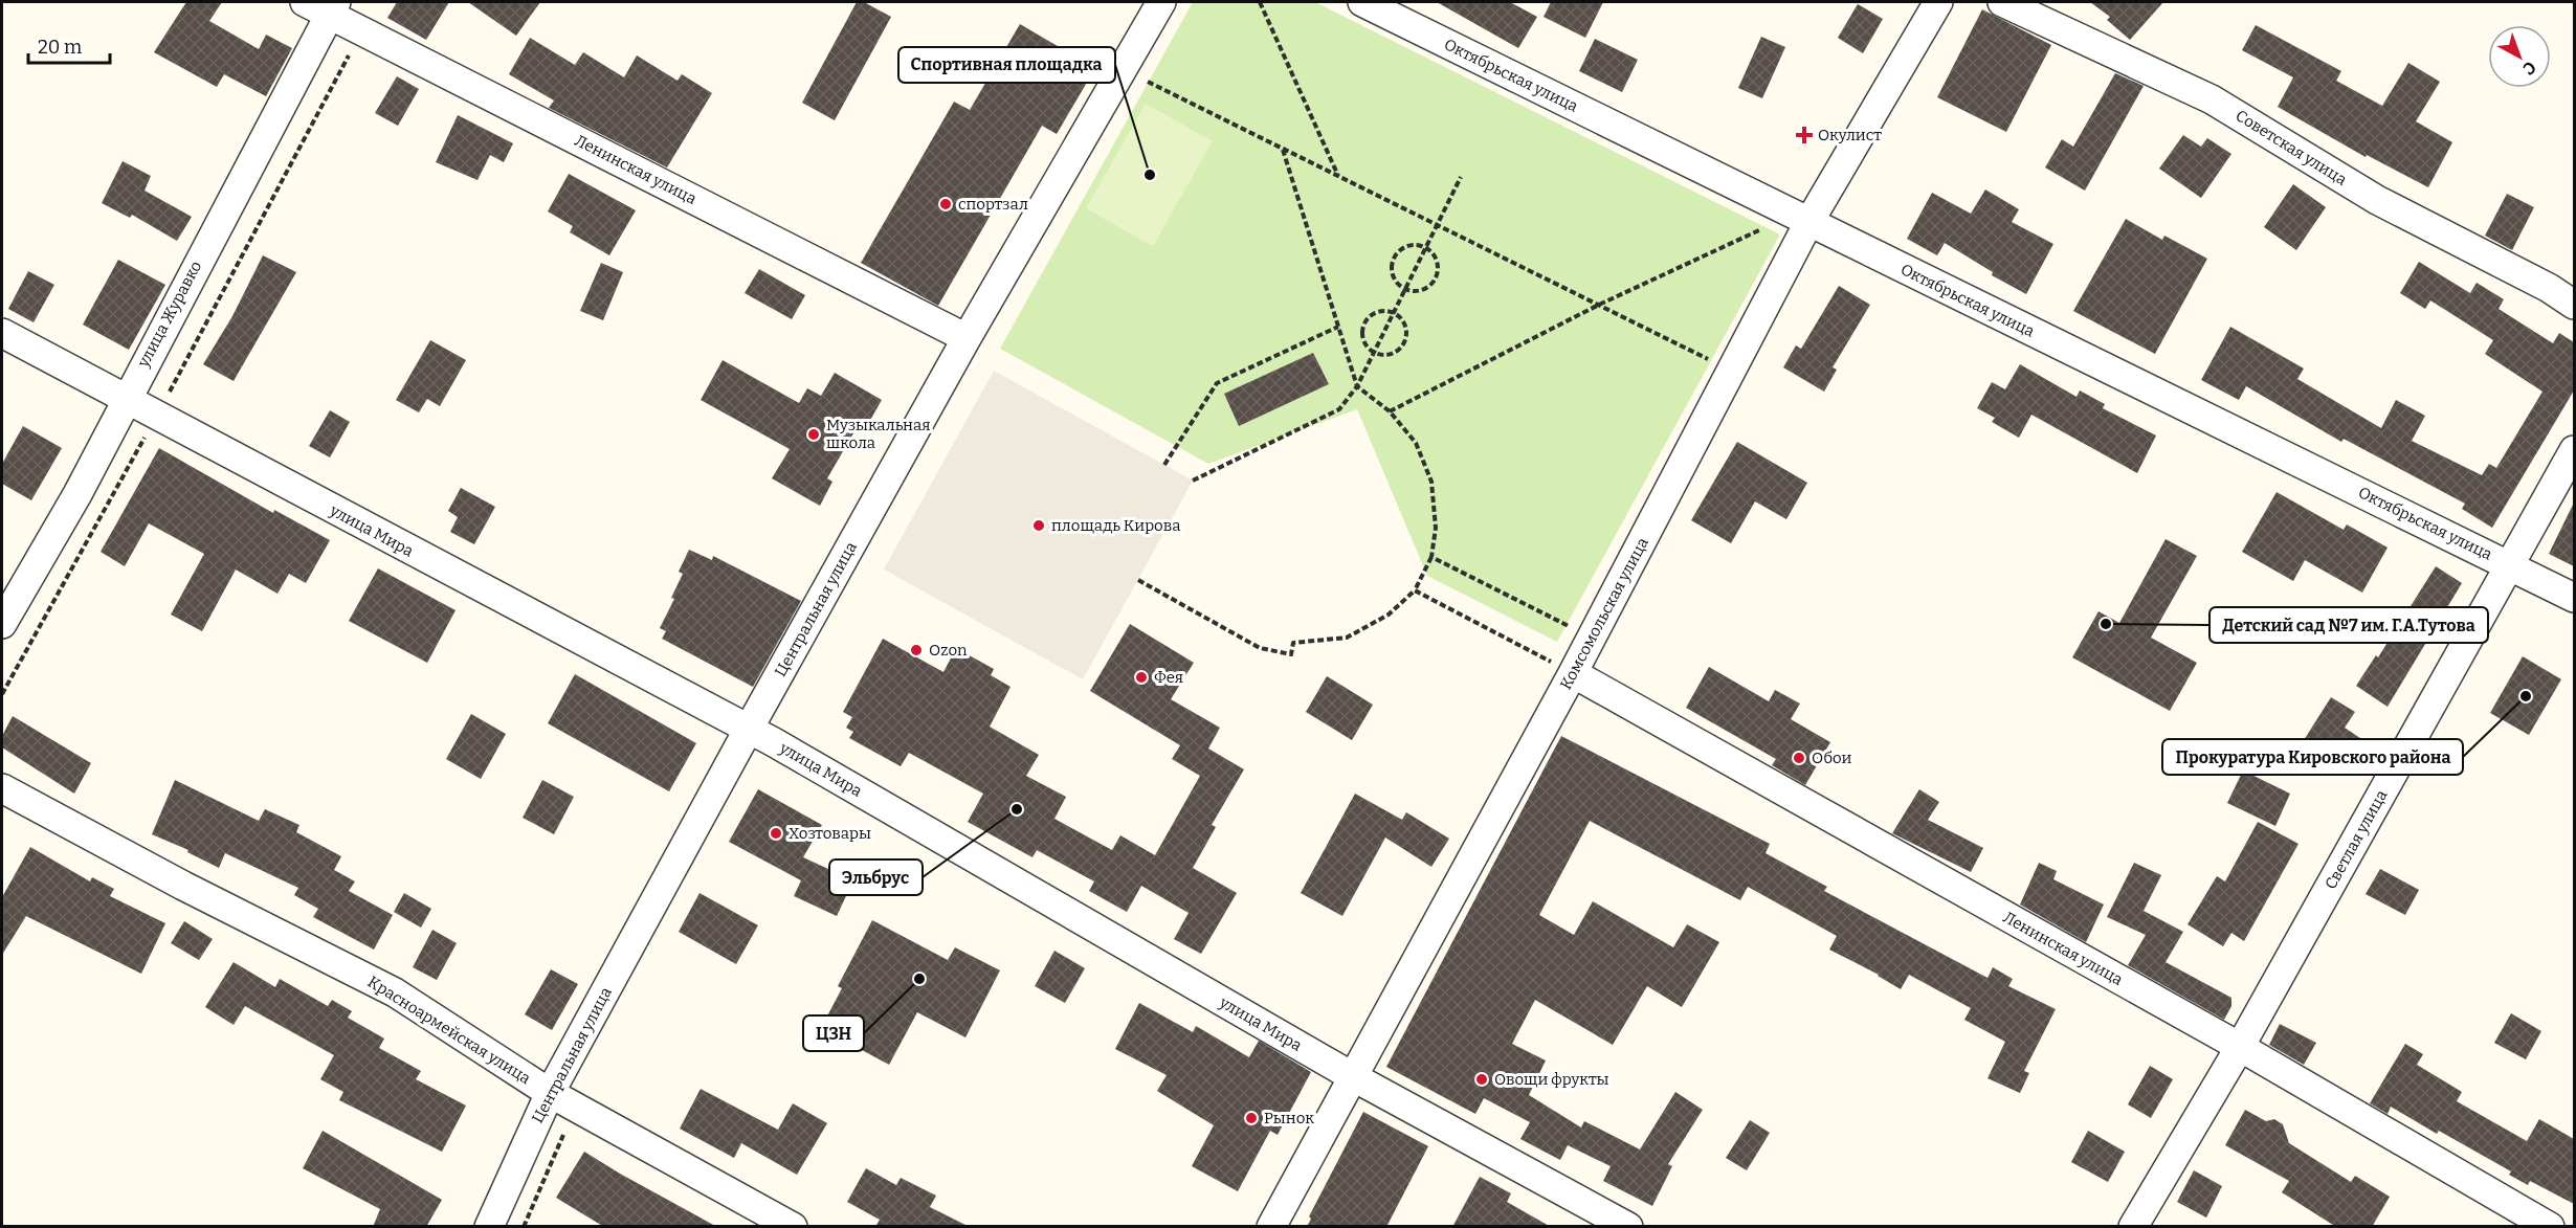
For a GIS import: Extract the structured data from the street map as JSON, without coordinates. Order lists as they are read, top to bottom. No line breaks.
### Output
{"streets":{"street":["Октябрьская улица","Советская улица","Ленинская улица","улица Журавко","улица Мира","Центральная улица","Комсомольская улица","Светлая улица","Красноармейская улица"]},"crossings":[["Октябрьская улица","Комсомольская улица"],["Октябрьская улица","Светлая улица"],["Ленинская улица","улица Журавко"],["Ленинская улица","Центральная улица"],["Ленинская улица","Комсомольская улица"],["Ленинская улица","Светлая улица"],["улица Журавко","улица Мира"],["улица Мира","Центральная улица"],["улица Мира","Комсомольская улица"],["Центральная улица","Красноармейская улица"]],"places":{"health":["Окулист"],"other":["Cпортивная площадка","спортзал","Музыкальная школа","площадь Кирова","Детский сад №7 им. Г.А.Тутова","Ozon","Фея","Прокуратура Кировского района","Обои","Эльбрус","Хозтовары","ЦЗН","Овощи фрукты","Рынок"]},"scale_bar":"20 m","north":"bottom right"}
